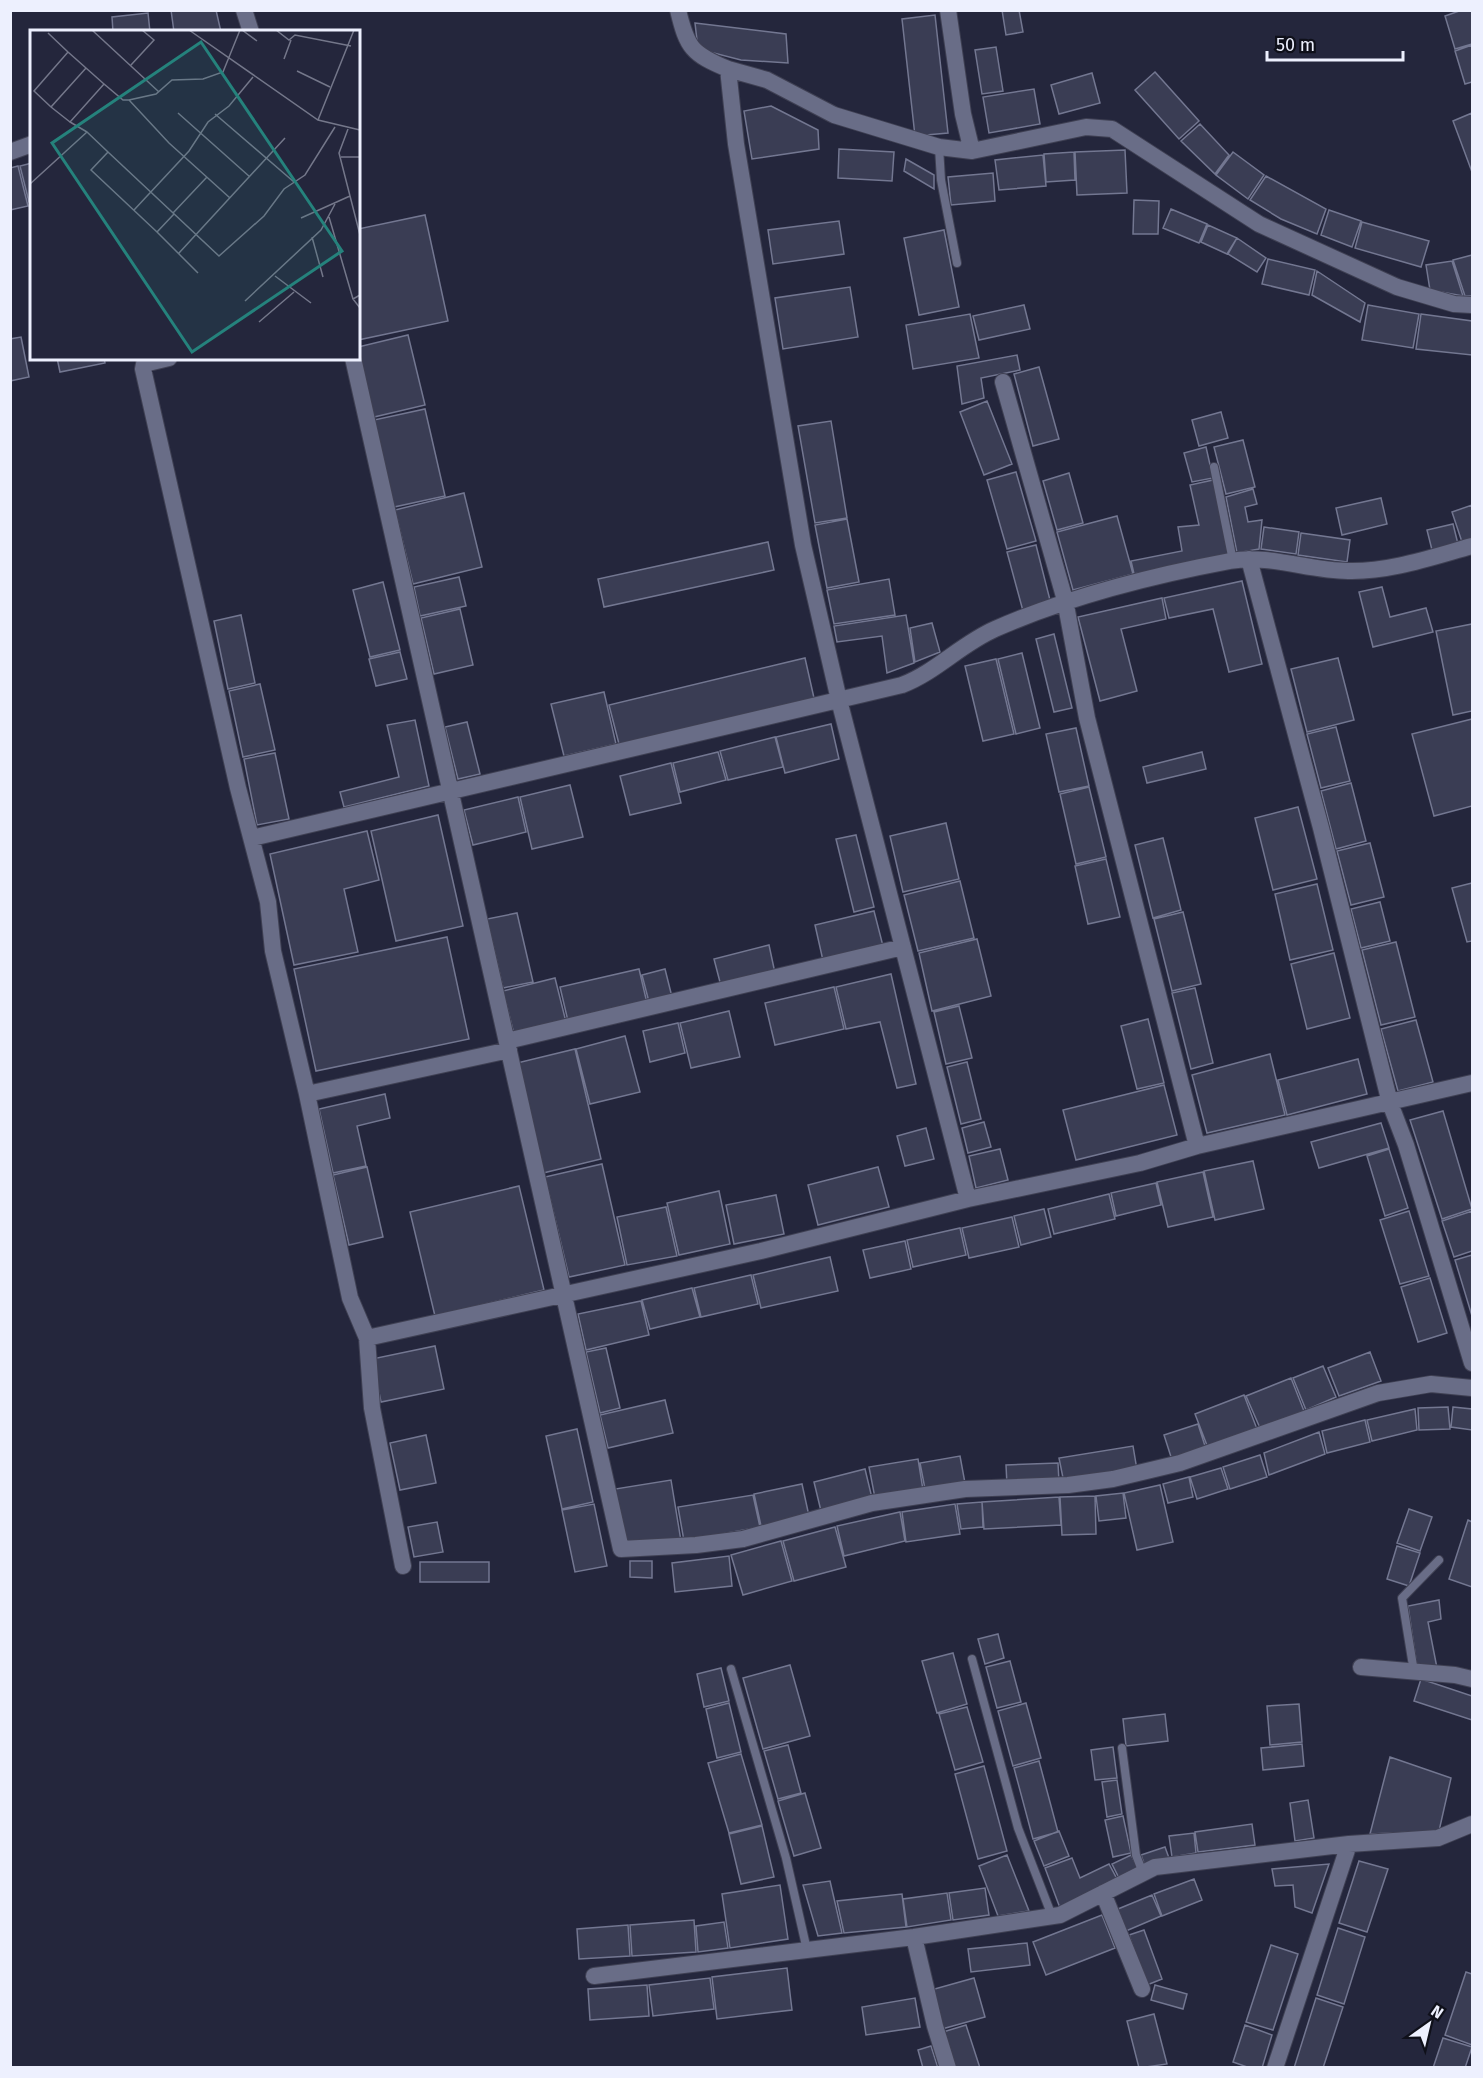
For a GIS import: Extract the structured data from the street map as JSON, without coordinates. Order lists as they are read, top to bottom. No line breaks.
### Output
{"scale_bar":"50 m","north":"top right"}
